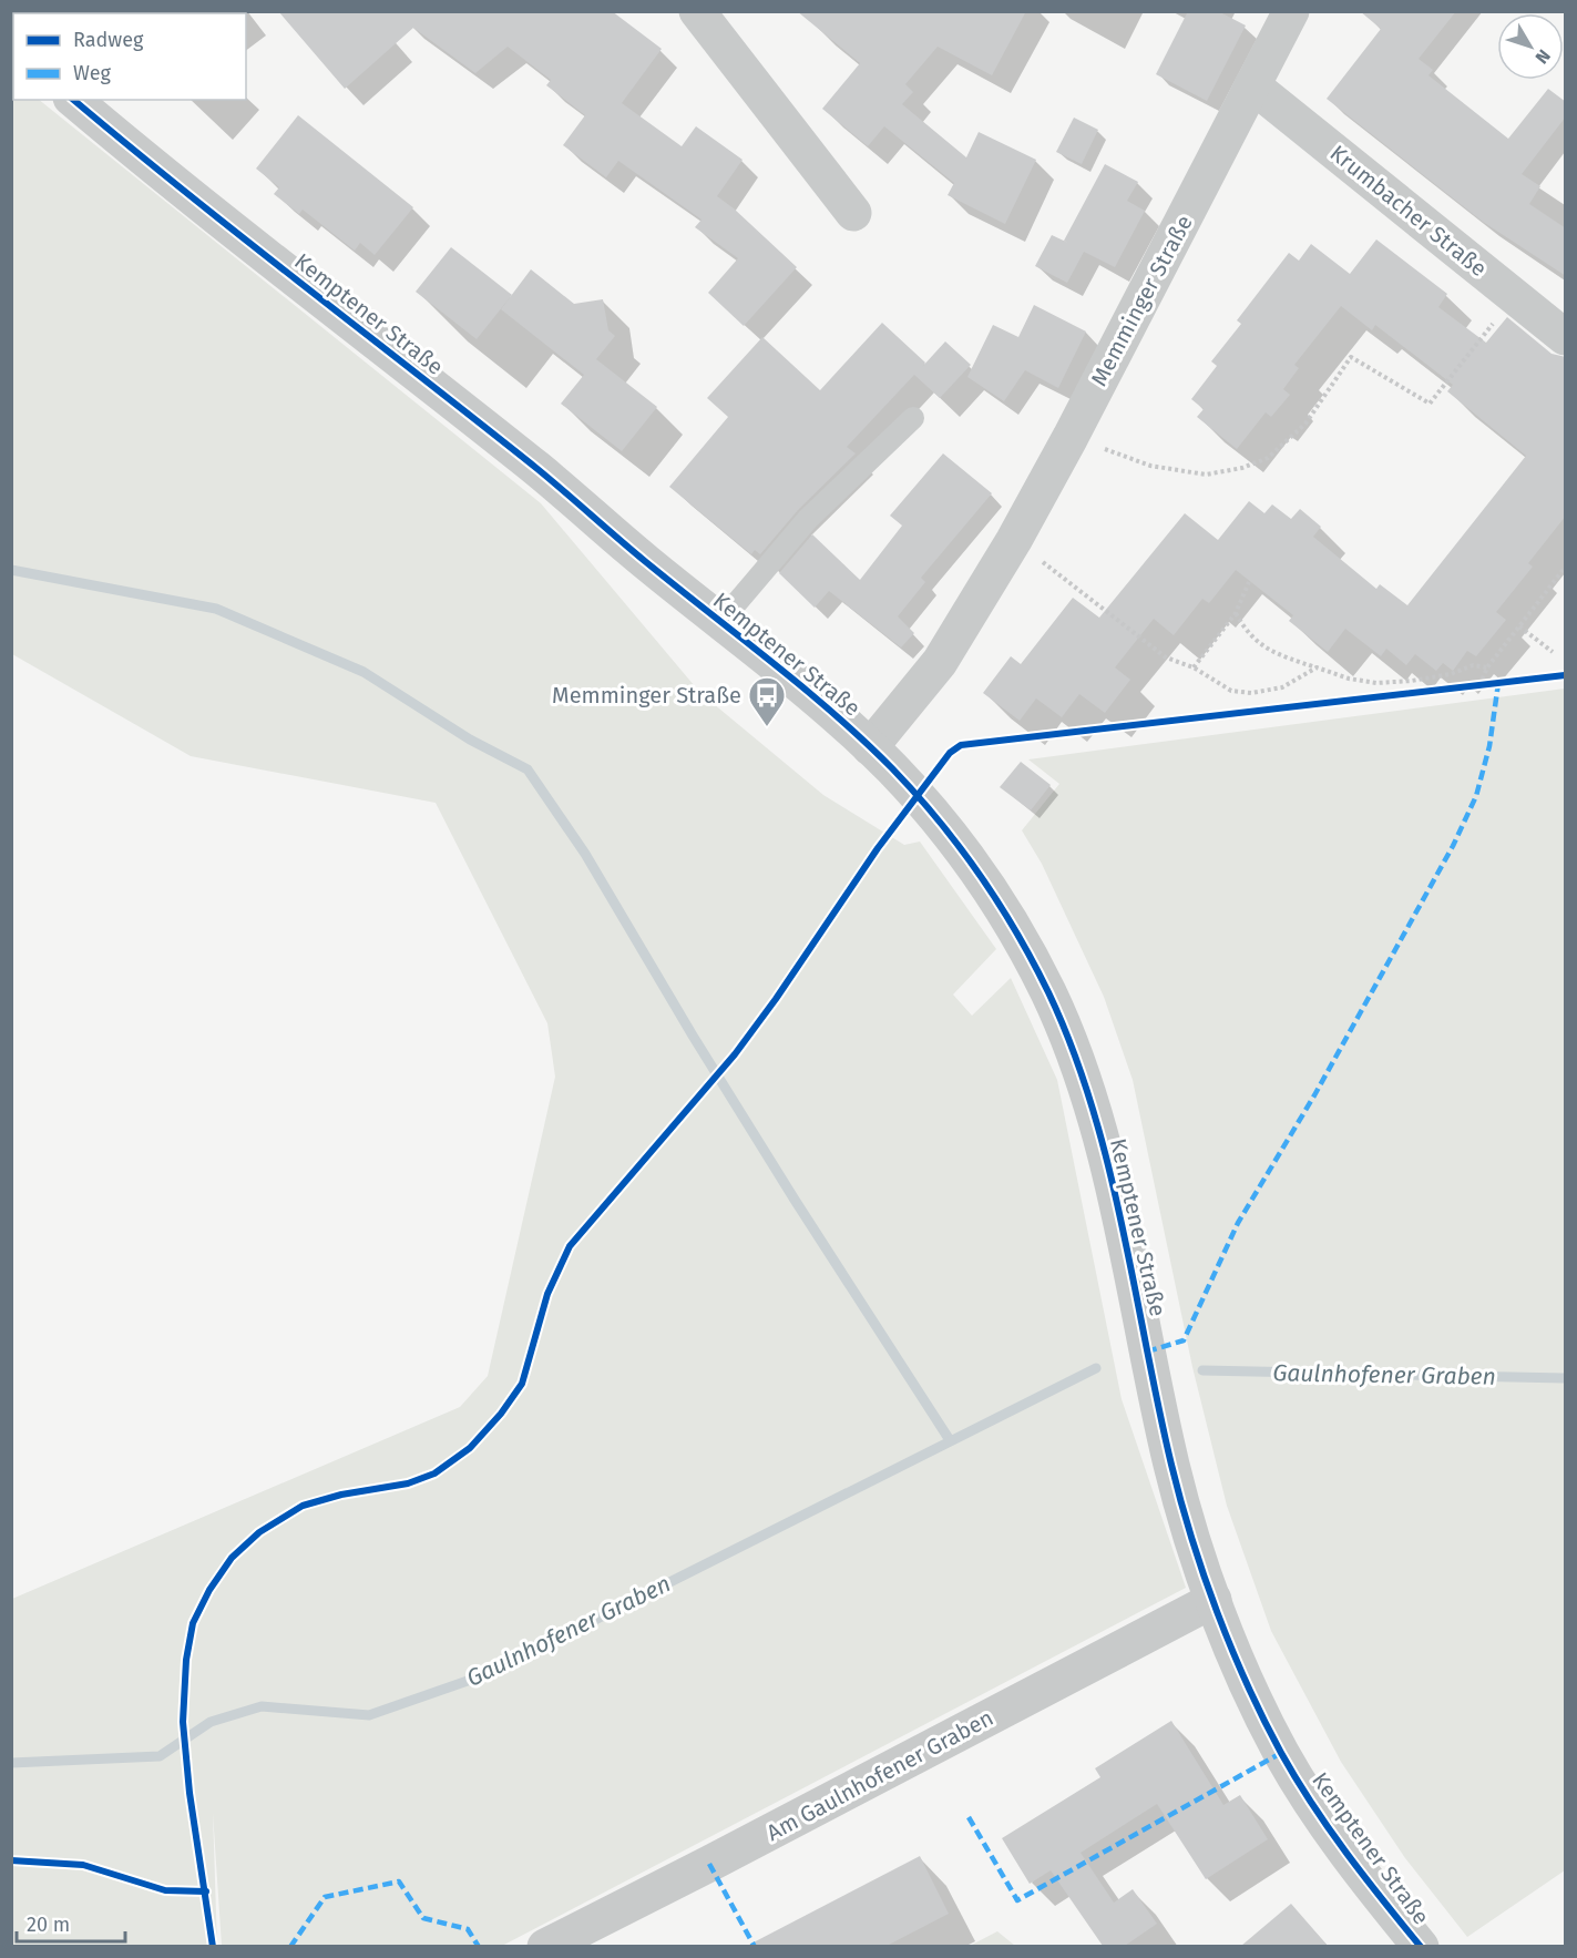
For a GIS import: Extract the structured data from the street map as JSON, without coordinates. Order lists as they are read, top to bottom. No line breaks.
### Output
{"streets":{"street":["Krumbacher Straße","Memminger Straße","Kemptener Straße","Am Gaulnhofener Graben"]},"crossings":[["Krumbacher Straße","Memminger Straße"],["Memminger Straße","Kemptener Straße"],["Kemptener Straße","Am Gaulnhofener Graben"]],"water":["Gaulnhofener Graben"],"places":{"bus stop":["Memminger Straße"]},"legend":["Radweg","Weg"],"scale_bar":"20 m","north":"bottom right"}
